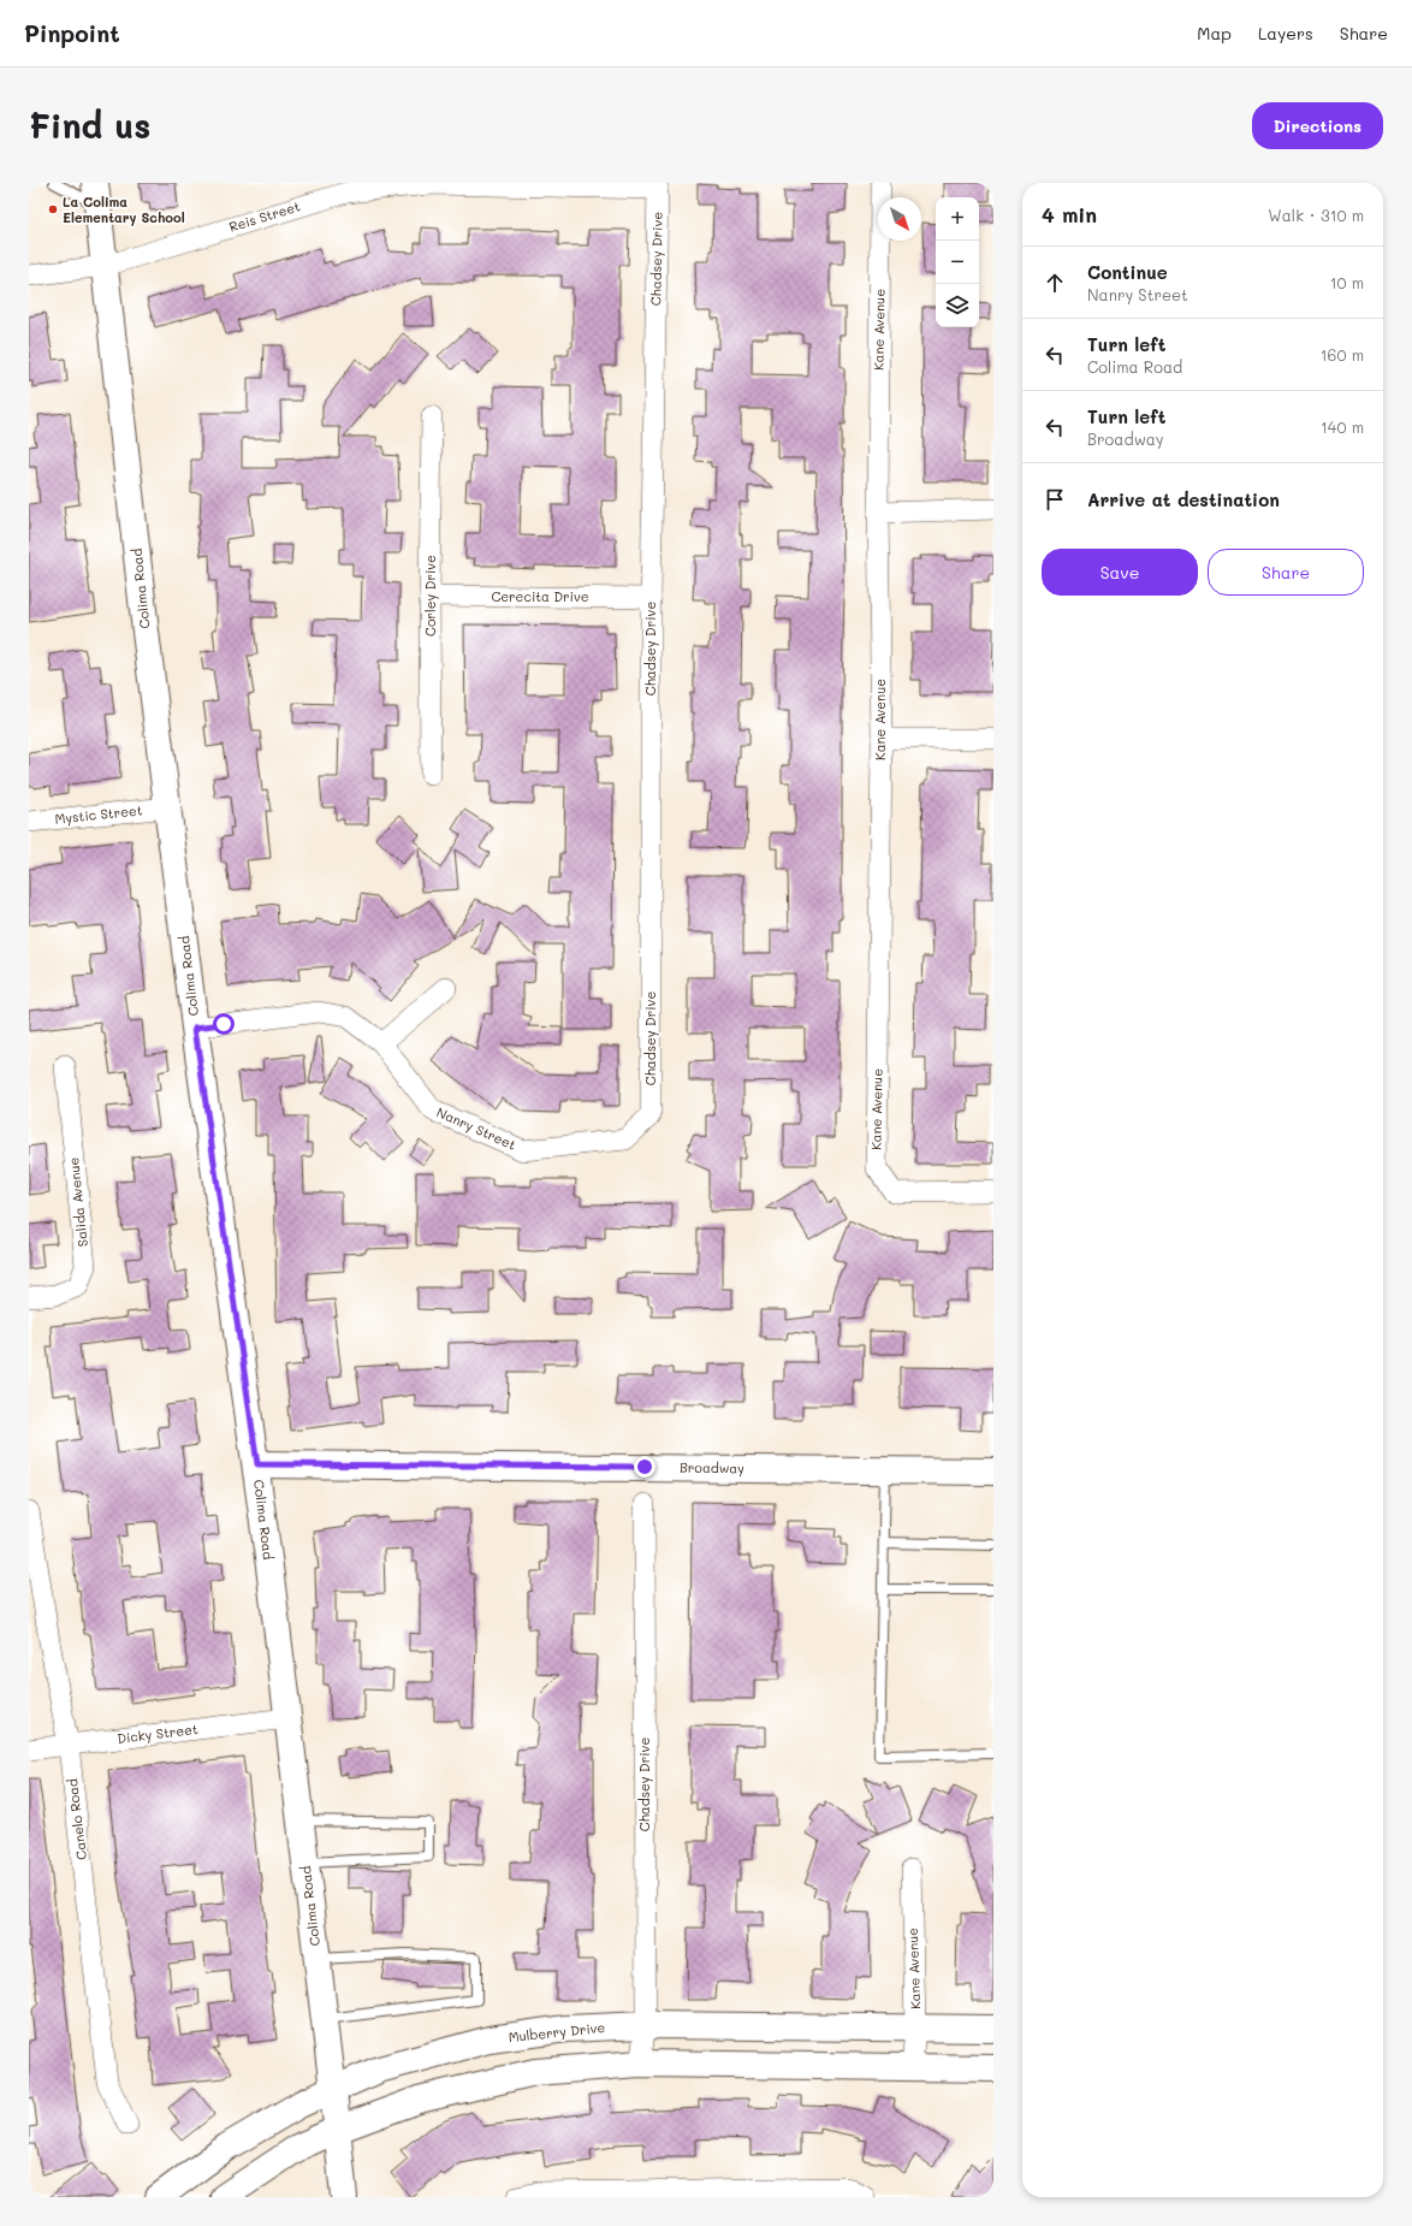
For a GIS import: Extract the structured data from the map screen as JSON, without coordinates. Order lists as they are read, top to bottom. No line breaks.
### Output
{"streets":{"main road":["Colima Road","Broadway","Mulberry Drive"],"street":["Reis Street","Chadsey Drive","Kane Avenue","Corley Drive","Cerecita Drive","Mystic Street","Nanry Street","Salida Avenue","Dicky Street","Canelo Road"]},"crossings":[["Reis Street","Chadsey Drive"],["Reis Street","Colima Road"],["Chadsey Drive","Cerecita Drive"],["Chadsey Drive","Nanry Street"],["Chadsey Drive","Mulberry Drive"],["Kane Avenue","Mulberry Drive"],["Colima Road","Mystic Street"],["Colima Road","Nanry Street"],["Colima Road","Broadway"],["Colima Road","Dicky Street"],["Colima Road","Mulberry Drive"],["Corley Drive","Cerecita Drive"],["Dicky Street","Canelo Road"]],"places":["La Colima Elementary School"],"north":"bottom right","page":{"header":"Pinpoint","nav":["Map","Layers","Share"],"buttons":["Directions",["Save","Share"]],"title":"Find us","heading":["4 min","Walk · 310 m"],"map_buttons":["+","−"],"list":[["Continue","Nanry Street","10 m"],["Turn left","Colima Road","160 m"],["Turn left","Broadway","140 m"],"Arrive at destination"]}}
